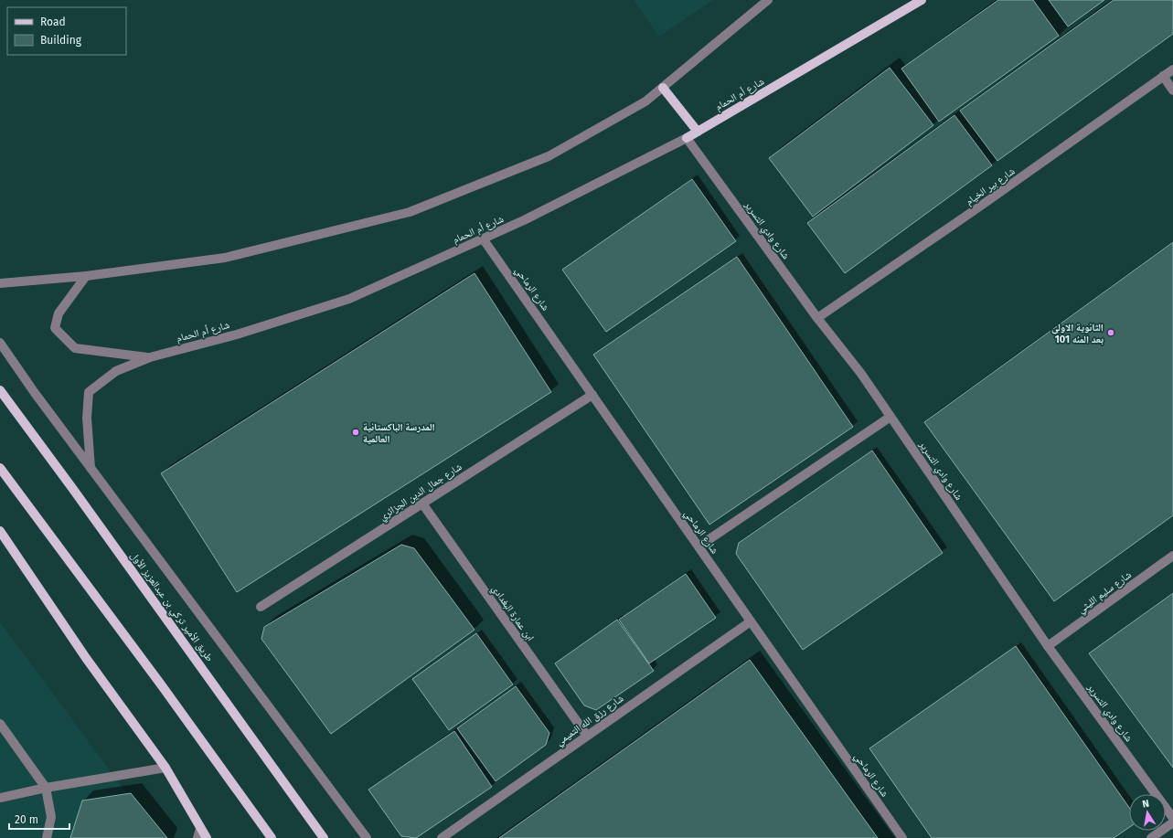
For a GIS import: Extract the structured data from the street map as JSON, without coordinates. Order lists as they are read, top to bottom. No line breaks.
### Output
{"streets":{"main road":["شارع أم الحمام","طريق الأمير تركي بن عبدالعزيز الأول"],"street":["شارع بير الخيام","شارع وادي التسرير","شارع الرماحي","شارع جمال الدين الجزائري","شارع سليم الليثي","ابن عمارة البغدادي","شارع رزق الله التميمي"]},"crossings":[["شارع أم الحمام","شارع وادي التسرير"],["شارع أم الحمام","شارع الرماحي"],["شارع بير الخيام","شارع وادي التسرير"],["شارع وادي التسرير","شارع سليم الليثي"],["شارع الرماحي","شارع جمال الدين الجزائري"],["شارع الرماحي","شارع رزق الله التميمي"],["شارع جمال الدين الجزائري","ابن عمارة البغدادي"],["ابن عمارة البغدادي","شارع رزق الله التميمي"]],"places":["الثانوية الاولى بعد المئه 101","المدرسة الباكستانية العالمية"],"legend":["Road","Building"],"scale_bar":"20 m","north":"top"}
